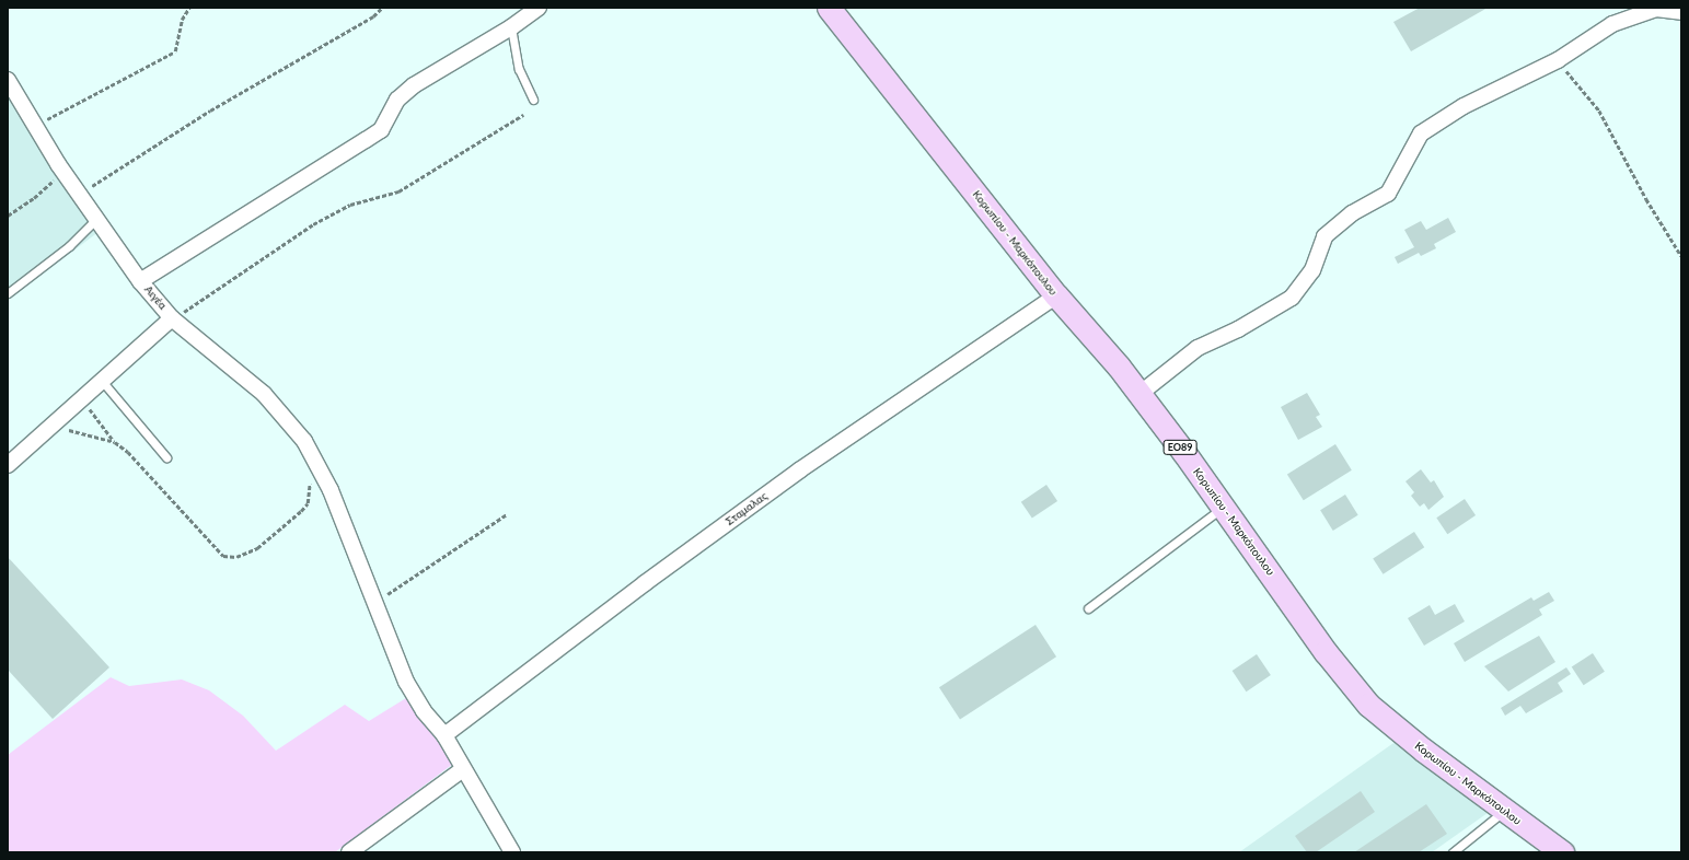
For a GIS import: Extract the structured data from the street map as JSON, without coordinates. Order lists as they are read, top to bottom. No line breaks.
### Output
{"streets":{"main road":["Κορωπίου - Μαρκόπουλου","ΕΟ89"],"street":["Αιγέα","Σταμαλας"]},"crossings":[["Κορωπίου - Μαρκόπουλου","Σταμαλας"],["Αιγέα","Σταμαλας"]]}
